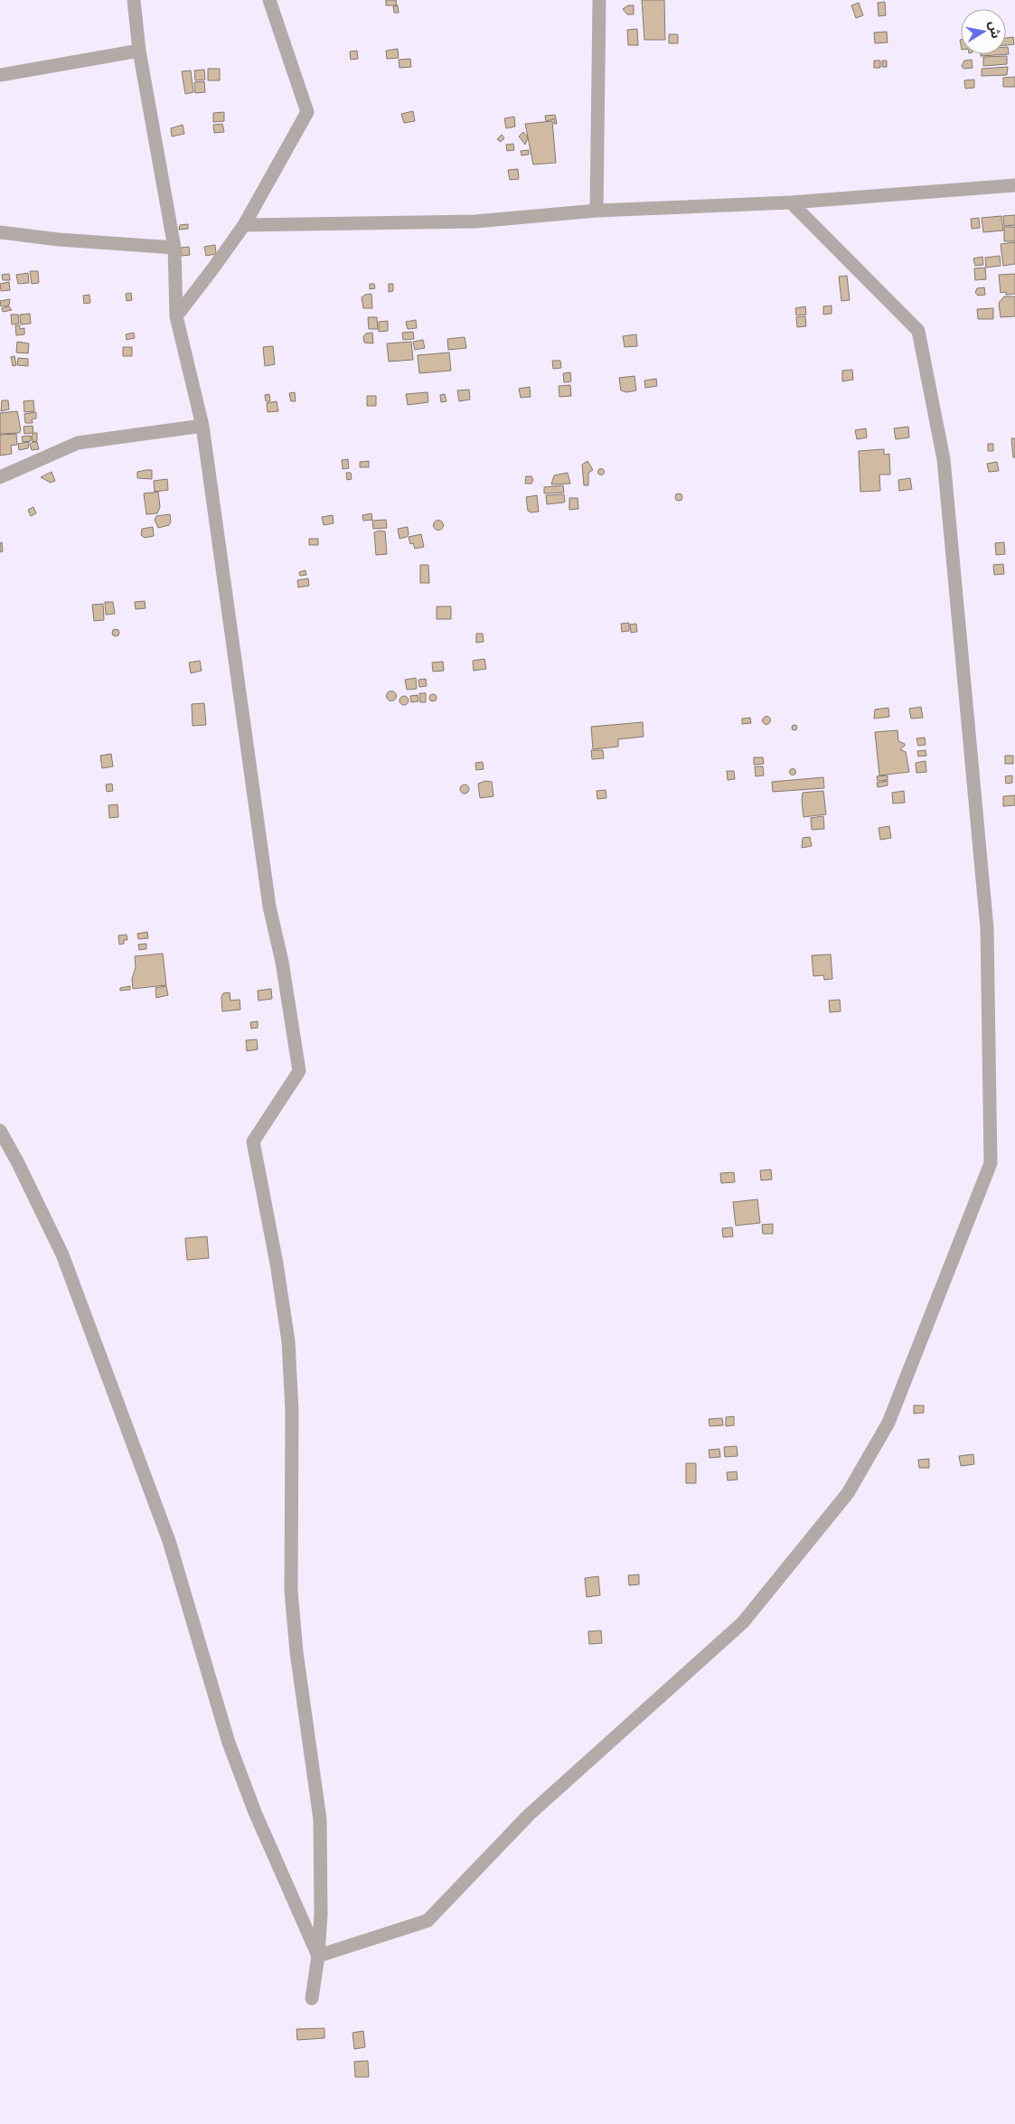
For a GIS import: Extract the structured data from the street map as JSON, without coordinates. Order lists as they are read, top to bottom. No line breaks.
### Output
{"north":"right"}
